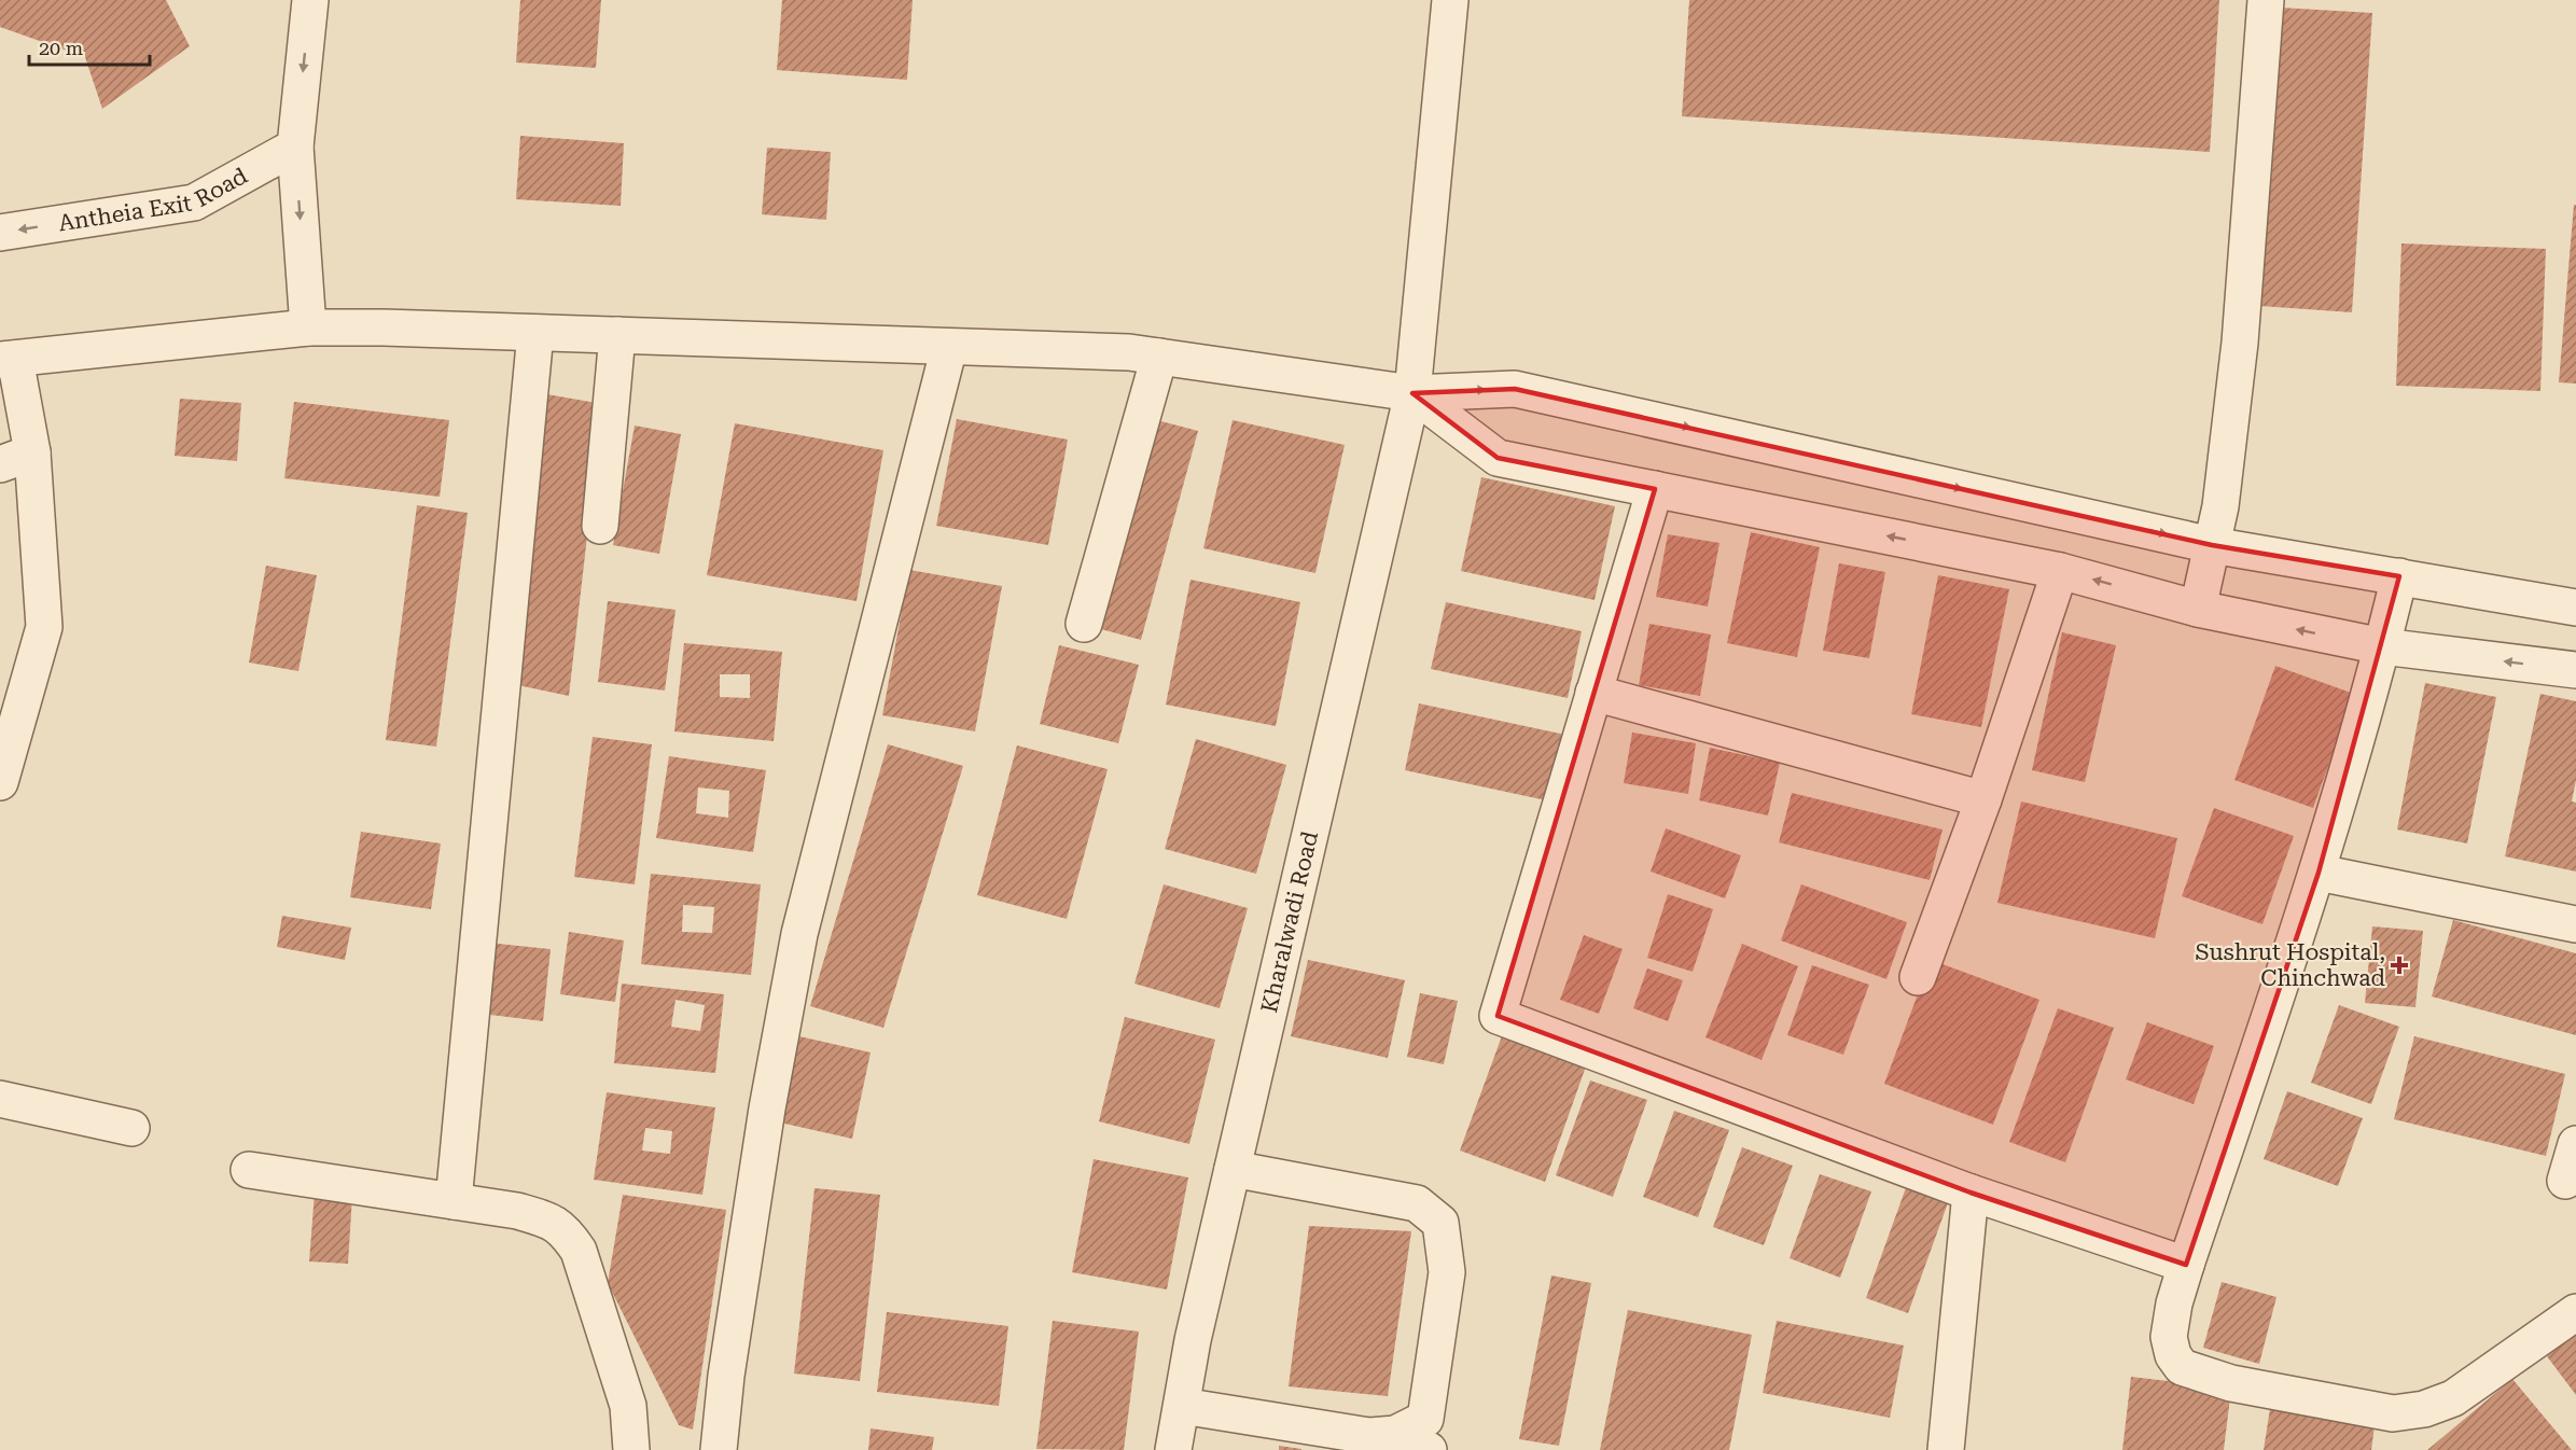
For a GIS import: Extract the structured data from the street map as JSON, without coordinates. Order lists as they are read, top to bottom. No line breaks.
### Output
{"streets":{"street":["Antheia Exit Road","Kharalwadi Road"]},"places":{"health":["Sushrut Hospital, Chinchwad"]},"scale_bar":"20 m"}
